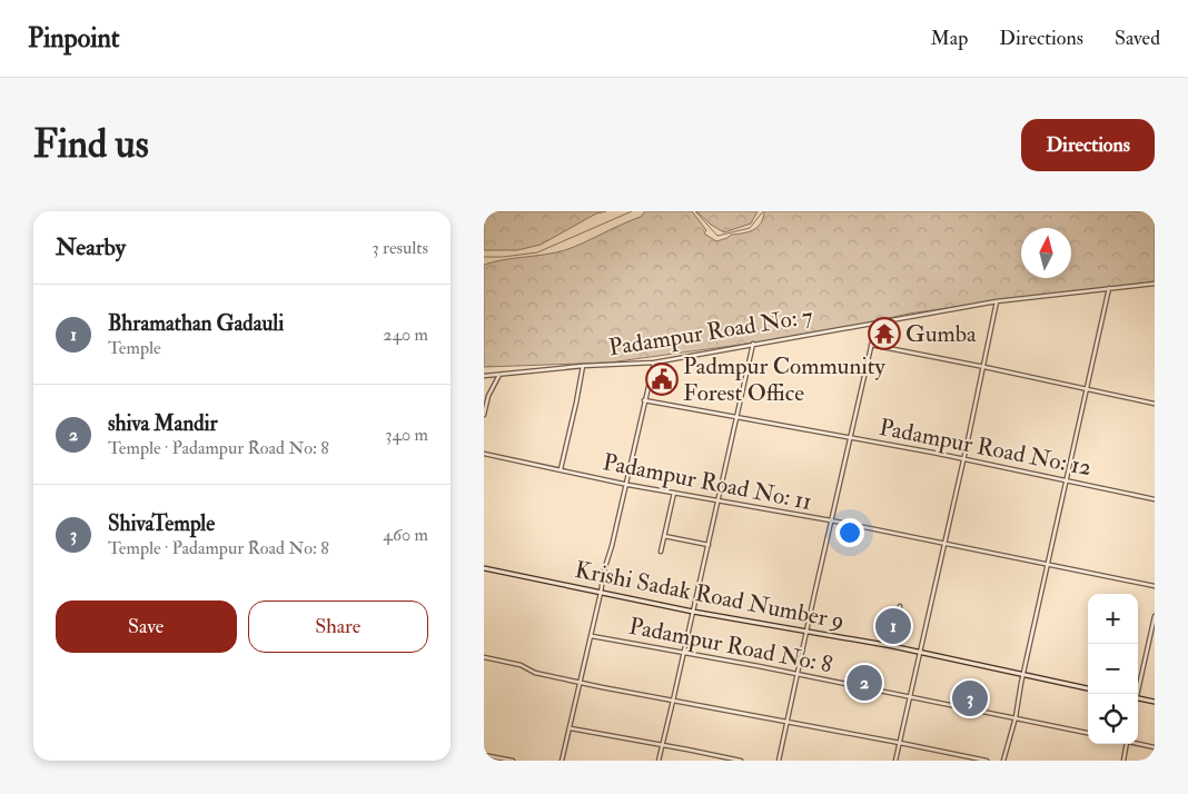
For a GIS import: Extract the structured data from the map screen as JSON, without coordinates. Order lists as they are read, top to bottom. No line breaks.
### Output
{"streets":{"street":["Padampur Road No: 7","Padampur Road No: 12","Padampur Road No: 11","Krishi Sadak Road Number 9","Padampur Road No: 8"]},"places":{"temple":["Gumba"],"public building":["Padmpur Community Forest Office"]},"north":"top","page":{"header":"Pinpoint","nav":["Map","Directions","Saved"],"buttons":["Directions",["Save","Share"]],"title":"Find us","heading":["Nearby","3 results"],"list":[{"mark":"1","name":"Bhramathan Gadauli","note":"Temple","value":"240 m"},{"mark":"2","name":"shiva Mandir","note":"Temple · Padampur Road No: 8","value":"340 m"},{"mark":"3","name":"ShivaTemple","note":"Temple · Padampur Road No: 8","value":"460 m"}],"map_buttons":["+","−"],"pins":["1","2","3"]}}
